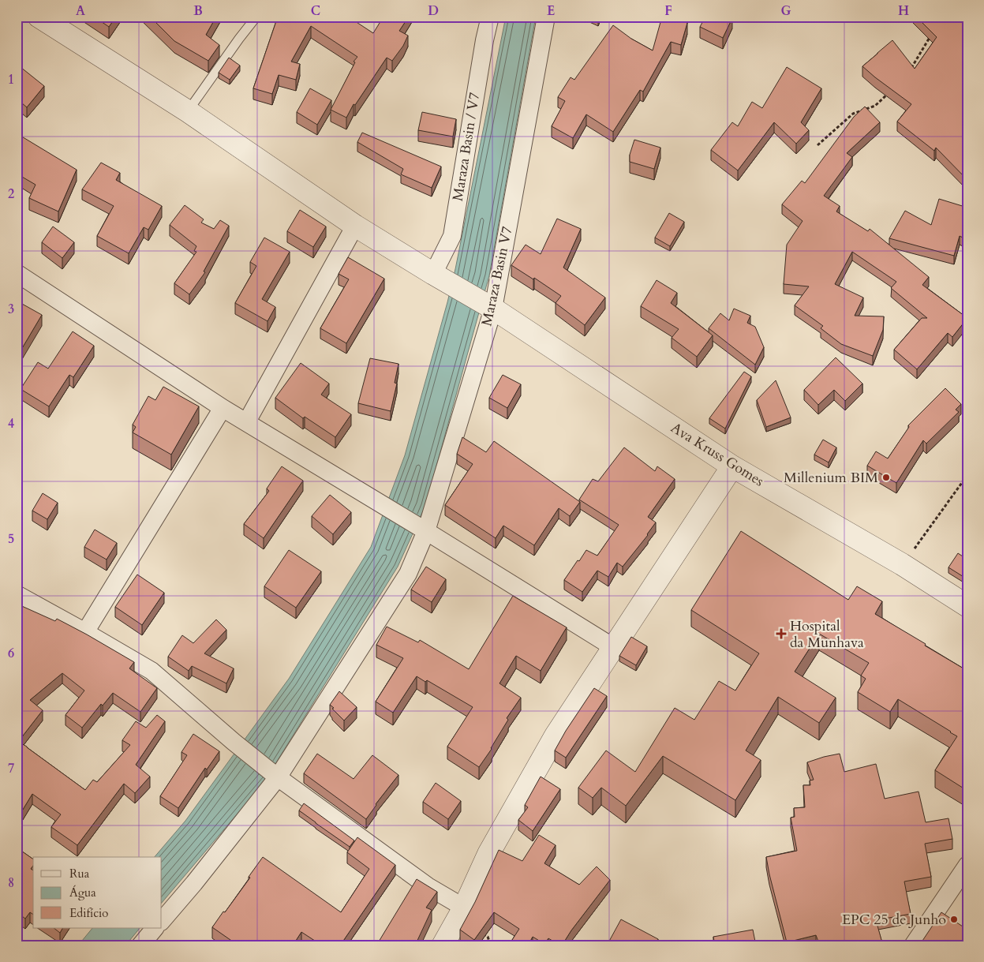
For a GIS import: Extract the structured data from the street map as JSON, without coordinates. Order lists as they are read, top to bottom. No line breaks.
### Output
{"streets":{"street":["Maraza Basin / V7","Maraza Basin V7","Ava Kruss Gomes"]},"crossings":[["Maraza Basin / V7","Ava Kruss Gomes"],["Maraza Basin V7","Ava Kruss Gomes"]],"places":{"other":["Millenium BIM","EPC 25 de Junho"],"health":["Hospital da Munhava"]},"legend":["Rua","Água","Edifício"],"grid":{"columns":["A","B","C","D","E","F","G","H"],"rows":["1","2","3","4","5","6","7","8"]}}
